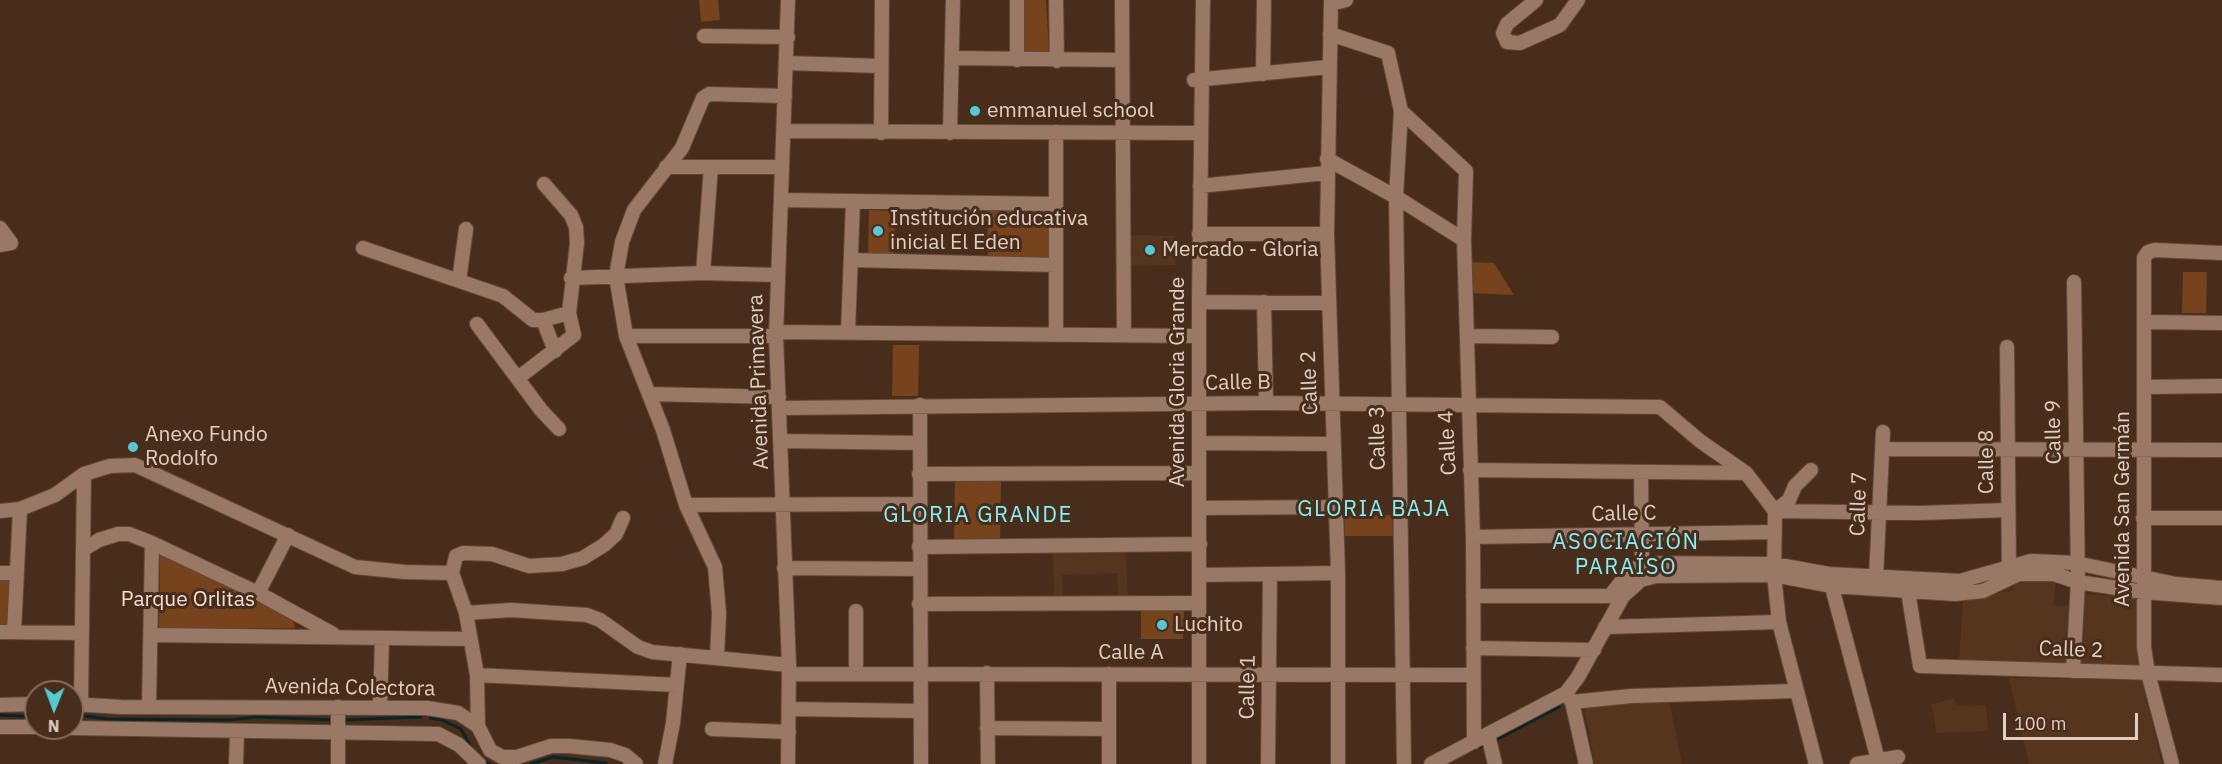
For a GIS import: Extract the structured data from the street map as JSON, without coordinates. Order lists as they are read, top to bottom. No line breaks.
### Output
{"streets":{"street":["Avenida Primavera","Avenida Gloria Grande","Calle B","Calle 2","Calle 9","Calle 3","Calle 4","Calle 8","Calle 7","Avenida San Germán","Calle C","Calle A","Calle 1","Avenida Colectora"]},"crossings":[["Avenida Primavera","Calle B"],["Avenida Primavera","Calle A"],["Avenida Gloria Grande","Calle B"],["Avenida Gloria Grande","Calle A"],["Calle B","Calle 2"],["Calle B","Calle 3"],["Calle B","Calle 4"],["Calle 2","Calle 9"],["Calle 2","Calle 3"],["Calle 2","Avenida San Germán"],["Calle 2","Calle A"],["Calle 3","Calle 4"],["Calle 3","Calle A"],["Calle 4","Calle C"],["Calle 4","Calle A"],["Calle A","Calle 1"]],"districts":["GLORIA BAJA","GLORIA GRANDE","ASOCIACIÓN PARAÍSO"],"parks":["Parque Orlitas"],"places":["emmanuel school","Institución educativa inicial El Eden","Mercado - Gloria","Anexo Fundo Rodolfo","Luchito"],"scale_bar":"100 m","north":"bottom"}
